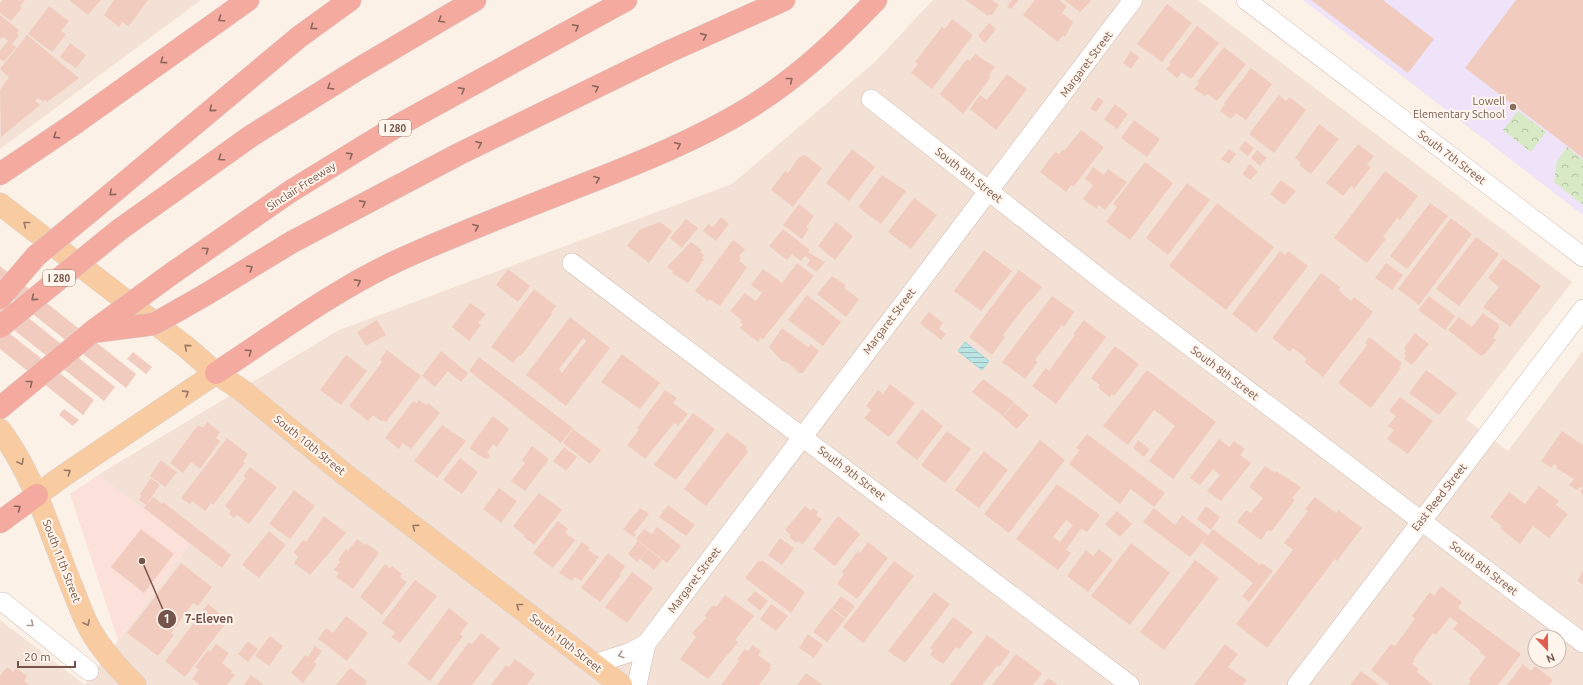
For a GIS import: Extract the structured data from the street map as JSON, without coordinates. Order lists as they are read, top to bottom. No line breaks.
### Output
{"streets":{"highway":["I 280","Sinclair Freeway"],"main road":["South 10th Street","South 11th Street"],"street":["Margaret Street","South 7th Street","South 8th Street","South 9th Street","East Reed Street"]},"crossings":[["Margaret Street","South 8th Street"],["Margaret Street","South 10th Street"],["Margaret Street","South 9th Street"],["South 8th Street","East Reed Street"]],"one_way":["South 10th Street","South 11th Street"],"places":["Lowell Elementary School","7-Eleven"],"scale_bar":"20 m","north":"bottom"}
